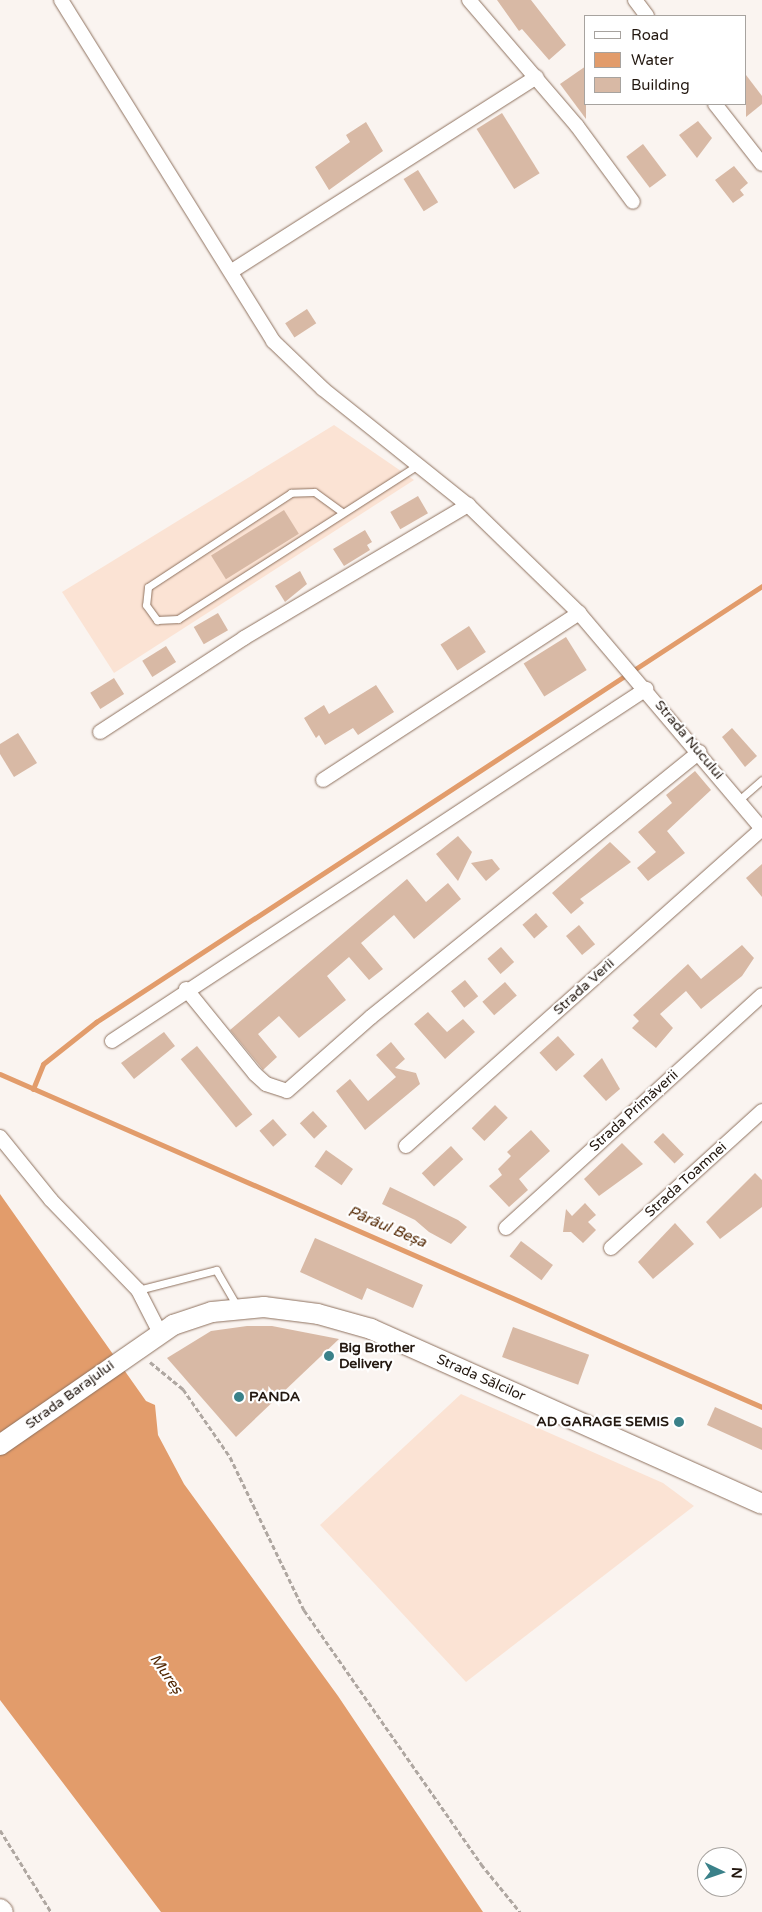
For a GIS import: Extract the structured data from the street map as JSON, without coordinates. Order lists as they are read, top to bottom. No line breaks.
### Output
{"streets":{"main road":["Strada Sălcilor","Strada Barajului"],"street":["Strada Nucului","Strada Verii","Strada Primăverii","Strada Toamnei"]},"crossings":[["Strada Nucului","Strada Verii"],["Strada Sălcilor","Strada Barajului"]],"water":["Pârâul Beșa","Mureș"],"places":["Big Brother Delivery","PANDA","AD GARAGE SEMIS"],"legend":["Road","Water","Building"],"north":"right"}
